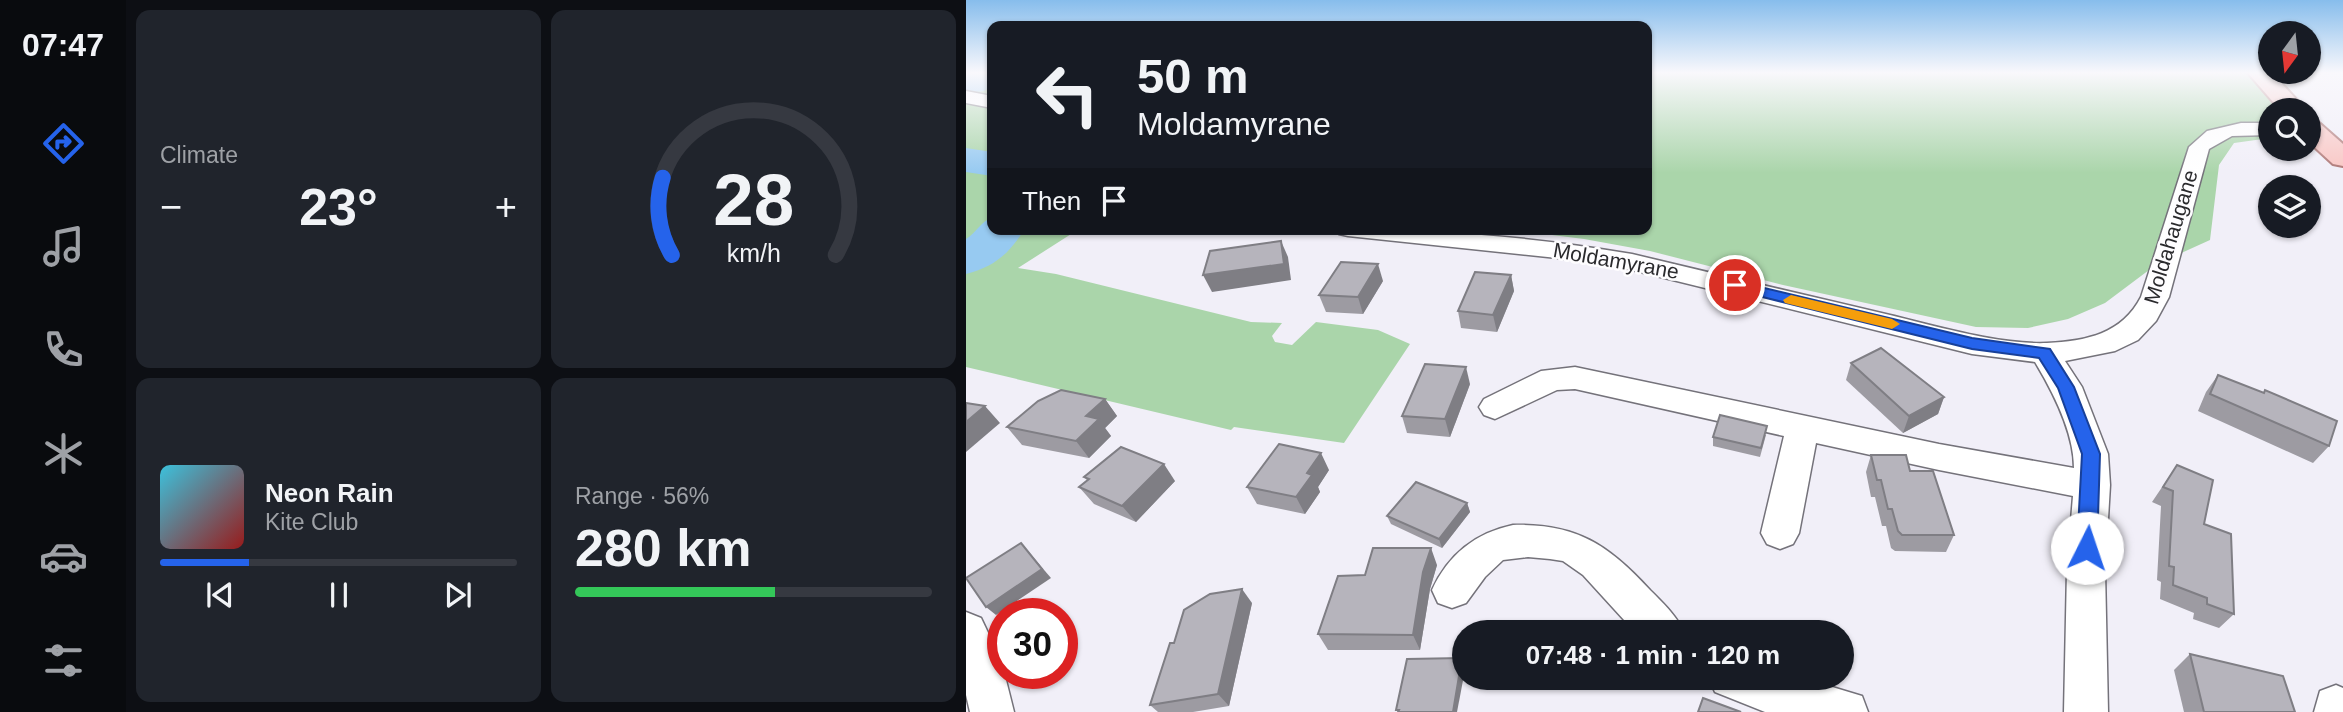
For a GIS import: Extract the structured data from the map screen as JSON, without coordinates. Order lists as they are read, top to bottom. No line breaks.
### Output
{"streets":{"street":["Moldahaugane","Moldamyrane"]},"crossings":[["Moldahaugane","Moldamyrane"]],"north":"bottom","page":{"tabs":"07:47","tile":["Climate",["Range · 56%","280 km"]],"turn":["50 m","Moldamyrane"],"then":"Then","heat":["−","23°","+"],"song":["Neon Rain","Kite Club"],"limit":"30","trip":"07:48 · 1 min · 120 m","gauge":["28","km/h"]}}
